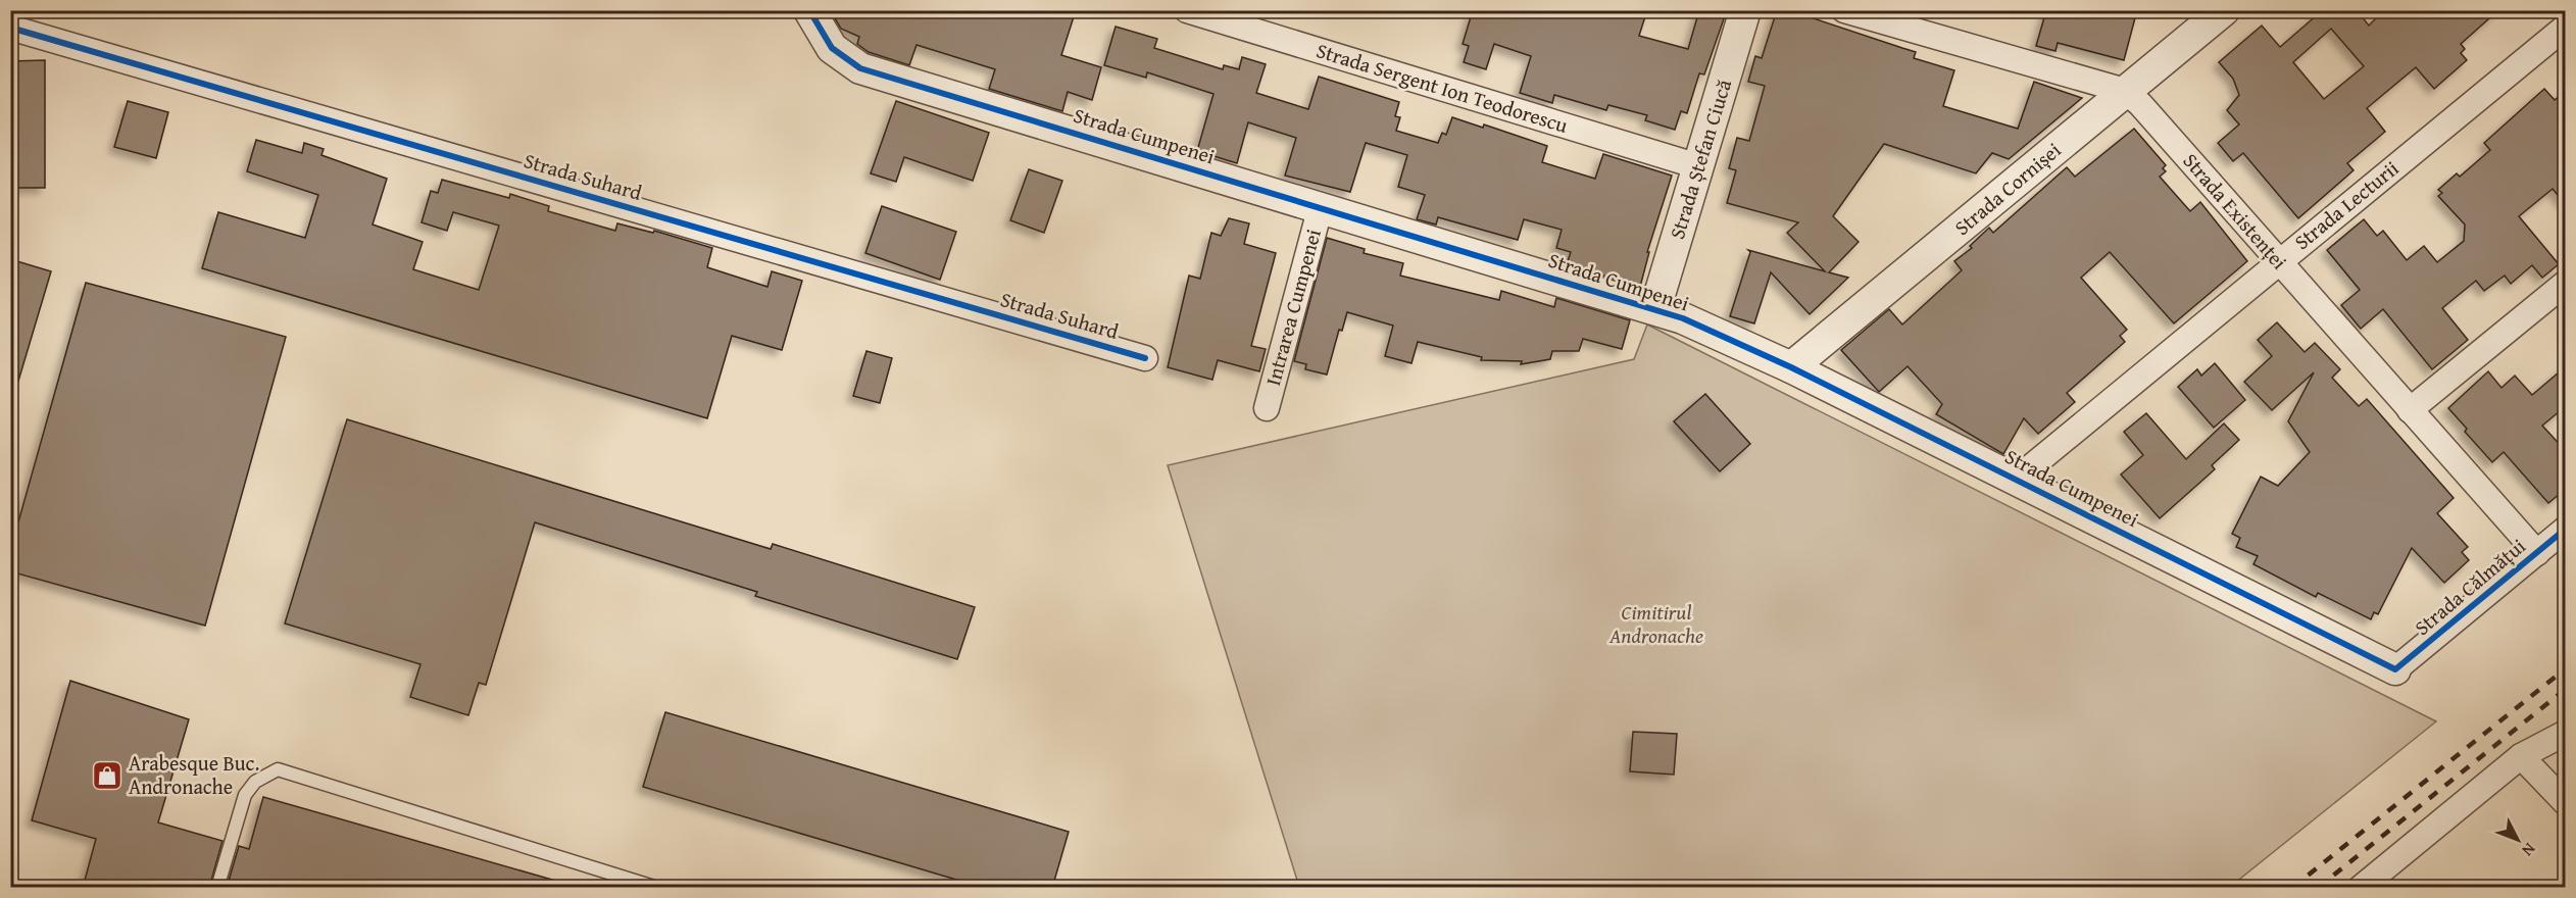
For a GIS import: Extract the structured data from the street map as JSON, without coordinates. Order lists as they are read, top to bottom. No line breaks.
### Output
{"streets":{"street":["Strada Sergent Ion Teodorescu","Strada Cumpenei","Strada Ștefan Ciucă","Strada Suhard","Strada Cornișei","Strada Lecturii","Strada Existenței","Intrarea Cumpenei","Strada Călmățui"]},"crossings":[["Strada Sergent Ion Teodorescu","Strada Ștefan Ciucă"],["Strada Cumpenei","Strada Ștefan Ciucă"],["Strada Cumpenei","Strada Cornișei"],["Strada Cumpenei","Strada Lecturii"],["Strada Cumpenei","Intrarea Cumpenei"],["Strada Cumpenei","Strada Călmățui"],["Strada Cornișei","Strada Existenței"],["Strada Lecturii","Strada Existenței"],["Strada Existenței","Strada Călmățui"]],"parks":["Cimitirul Andronache"],"places":{"shop":["Arabesque Buc. Andronache"]},"north":"bottom right"}
